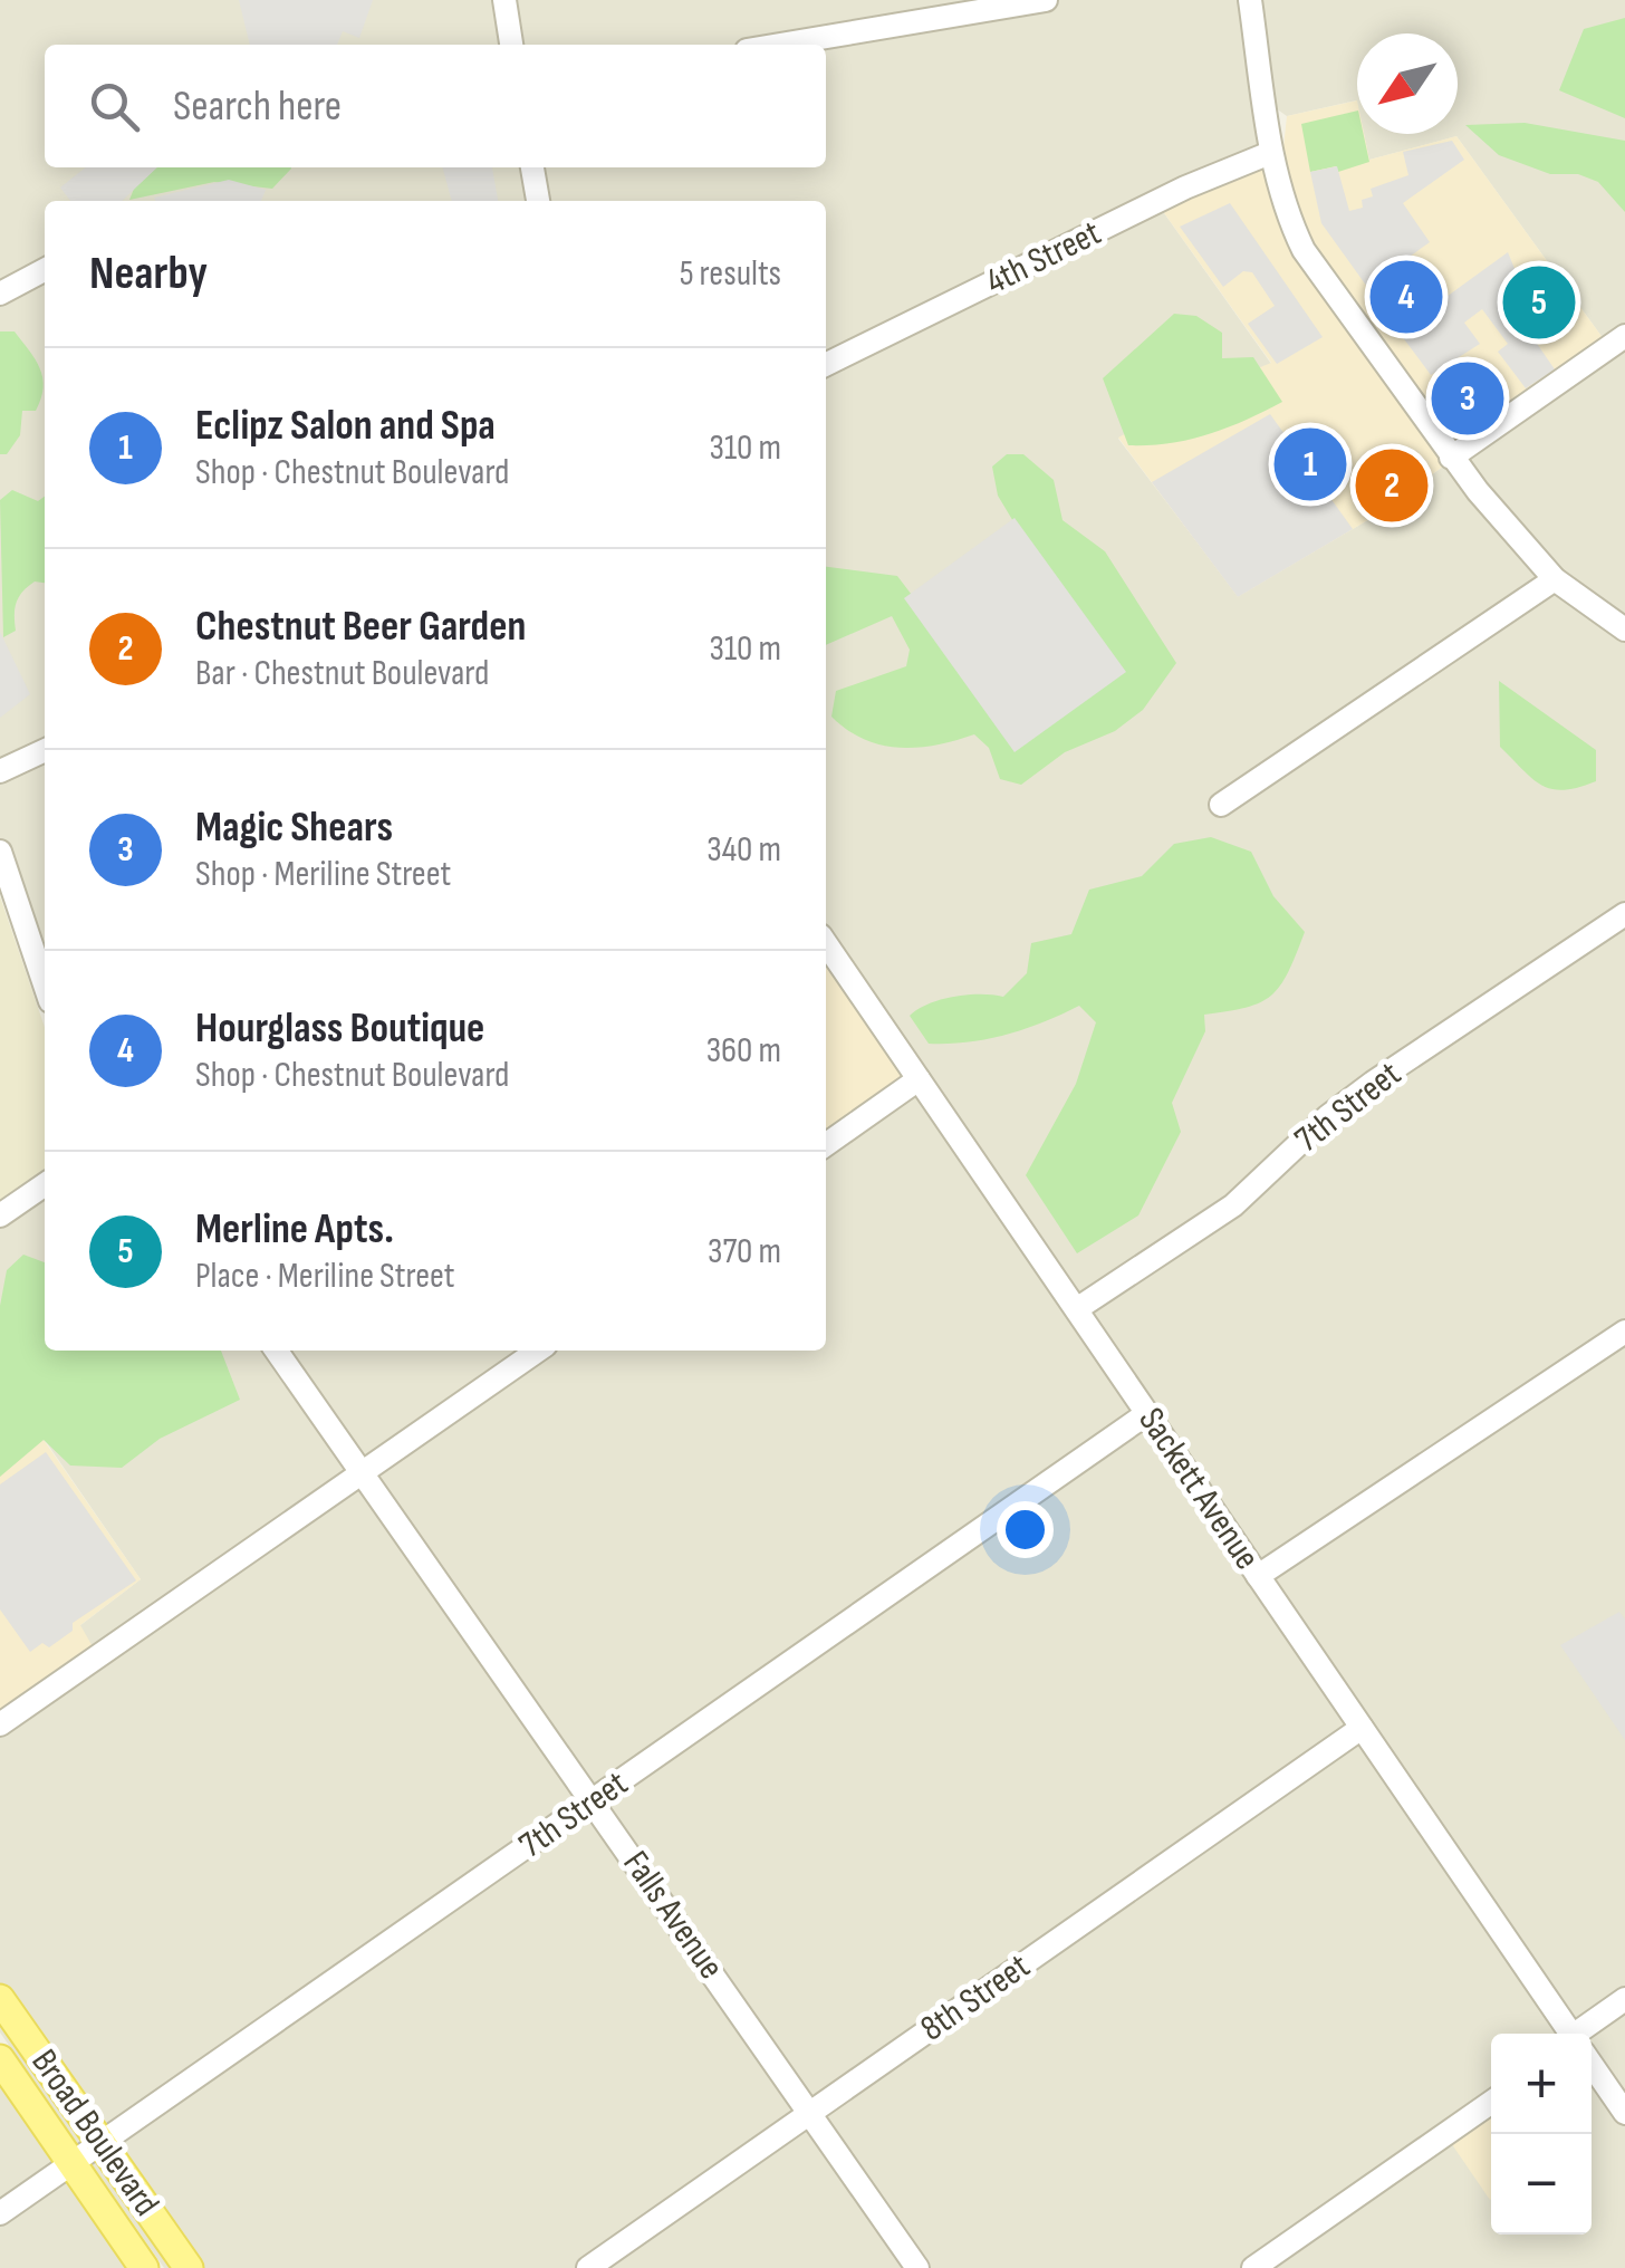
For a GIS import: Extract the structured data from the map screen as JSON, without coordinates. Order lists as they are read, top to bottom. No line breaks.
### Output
{"streets":{"main road":["Broad Boulevard"],"street":["4th Street","7th Street","Sackett Avenue","Falls Avenue","8th Street"]},"crossings":[["7th Street","Sackett Avenue"],["7th Street","Falls Avenue"],["7th Street","Broad Boulevard"],["Sackett Avenue","8th Street"],["Falls Avenue","8th Street"]],"north":"bottom left","page":{"search":"Search here","heading":["Nearby","5 results"],"pins":["4","5","3","1","2"],"list":[{"mark":"1","name":"Eclipz Salon and Spa","note":"Shop · Chestnut Boulevard","value":"310 m"},{"mark":"2","name":"Chestnut Beer Garden","note":"Bar · Chestnut Boulevard","value":"310 m"},{"mark":"3","name":"Magic Shears","note":"Shop · Meriline Street","value":"340 m"},{"mark":"4","name":"Hourglass Boutique","note":"Shop · Chestnut Boulevard","value":"360 m"},{"mark":"5","name":"Merline Apts.","note":"Place · Meriline Street","value":"370 m"}],"map_buttons":["+","−"]}}
